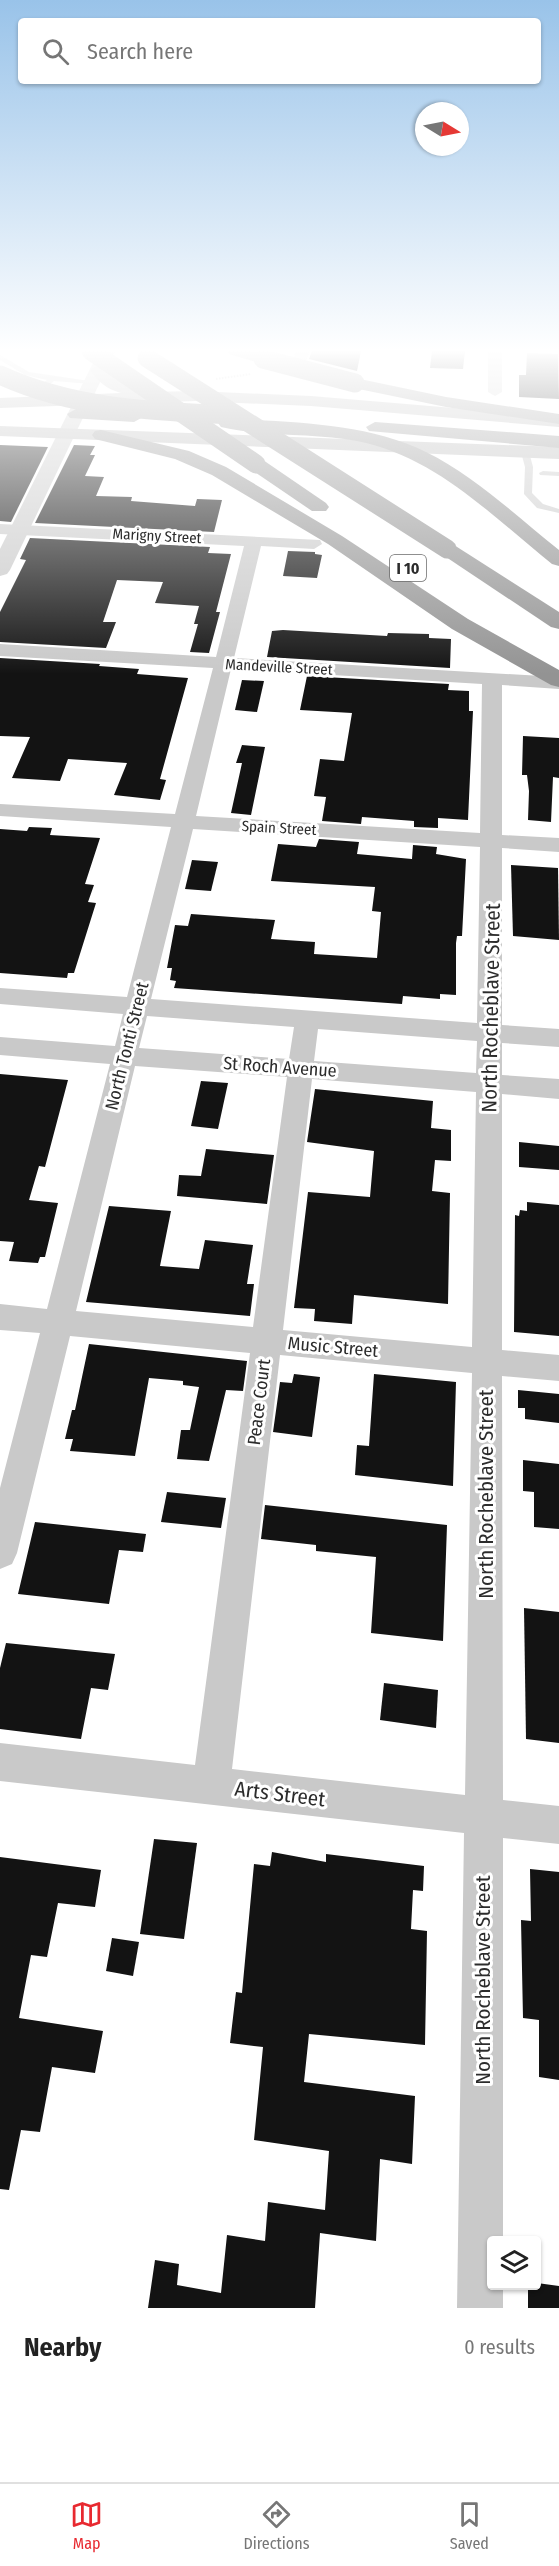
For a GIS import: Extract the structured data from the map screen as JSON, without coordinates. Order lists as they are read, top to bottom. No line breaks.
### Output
{"streets":{"highway":["I 10"],"street":["Marigny Street","Mandeville Street","Spain Street","North Rocheblave Street","North Tonti Street","St Roch Avenue","Music Street","Peace Court","Arts Street"]},"crossings":[["Marigny Street","North Tonti Street"],["Mandeville Street","North Rocheblave Street"],["Mandeville Street","North Tonti Street"],["Spain Street","North Rocheblave Street"],["Spain Street","North Tonti Street"],["North Rocheblave Street","St Roch Avenue"],["North Rocheblave Street","Music Street"],["North Rocheblave Street","Arts Street"],["North Tonti Street","St Roch Avenue"],["North Tonti Street","Music Street"],["St Roch Avenue","Peace Court"],["Music Street","Peace Court"],["Peace Court","Arts Street"]],"north":"right","page":{"search":"Search here","heading":["Nearby","0 results"],"nav":["Map","Directions","Saved"]}}
